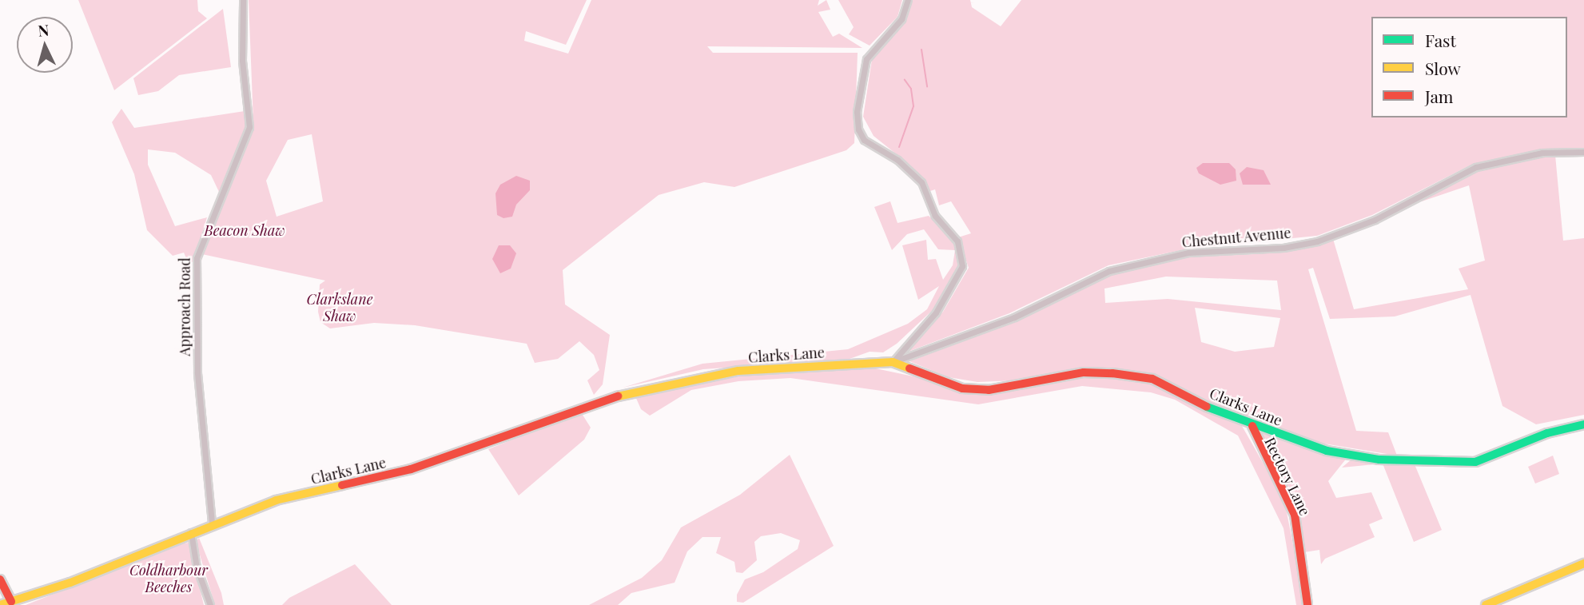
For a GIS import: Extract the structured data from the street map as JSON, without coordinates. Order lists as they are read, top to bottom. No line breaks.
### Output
{"streets":{"main road":["Clarks Lane","Rectory Lane"],"street":["Chestnut Avenue","Approach Road"]},"crossings":[["Chestnut Avenue","Clarks Lane"],["Approach Road","Clarks Lane"],["Clarks Lane","Rectory Lane"]],"parks":["Beacon Shaw","Clarkslane Shaw","Coldharbour Beeches"],"legend":["Fast","Slow","Jam"],"north":"top"}
